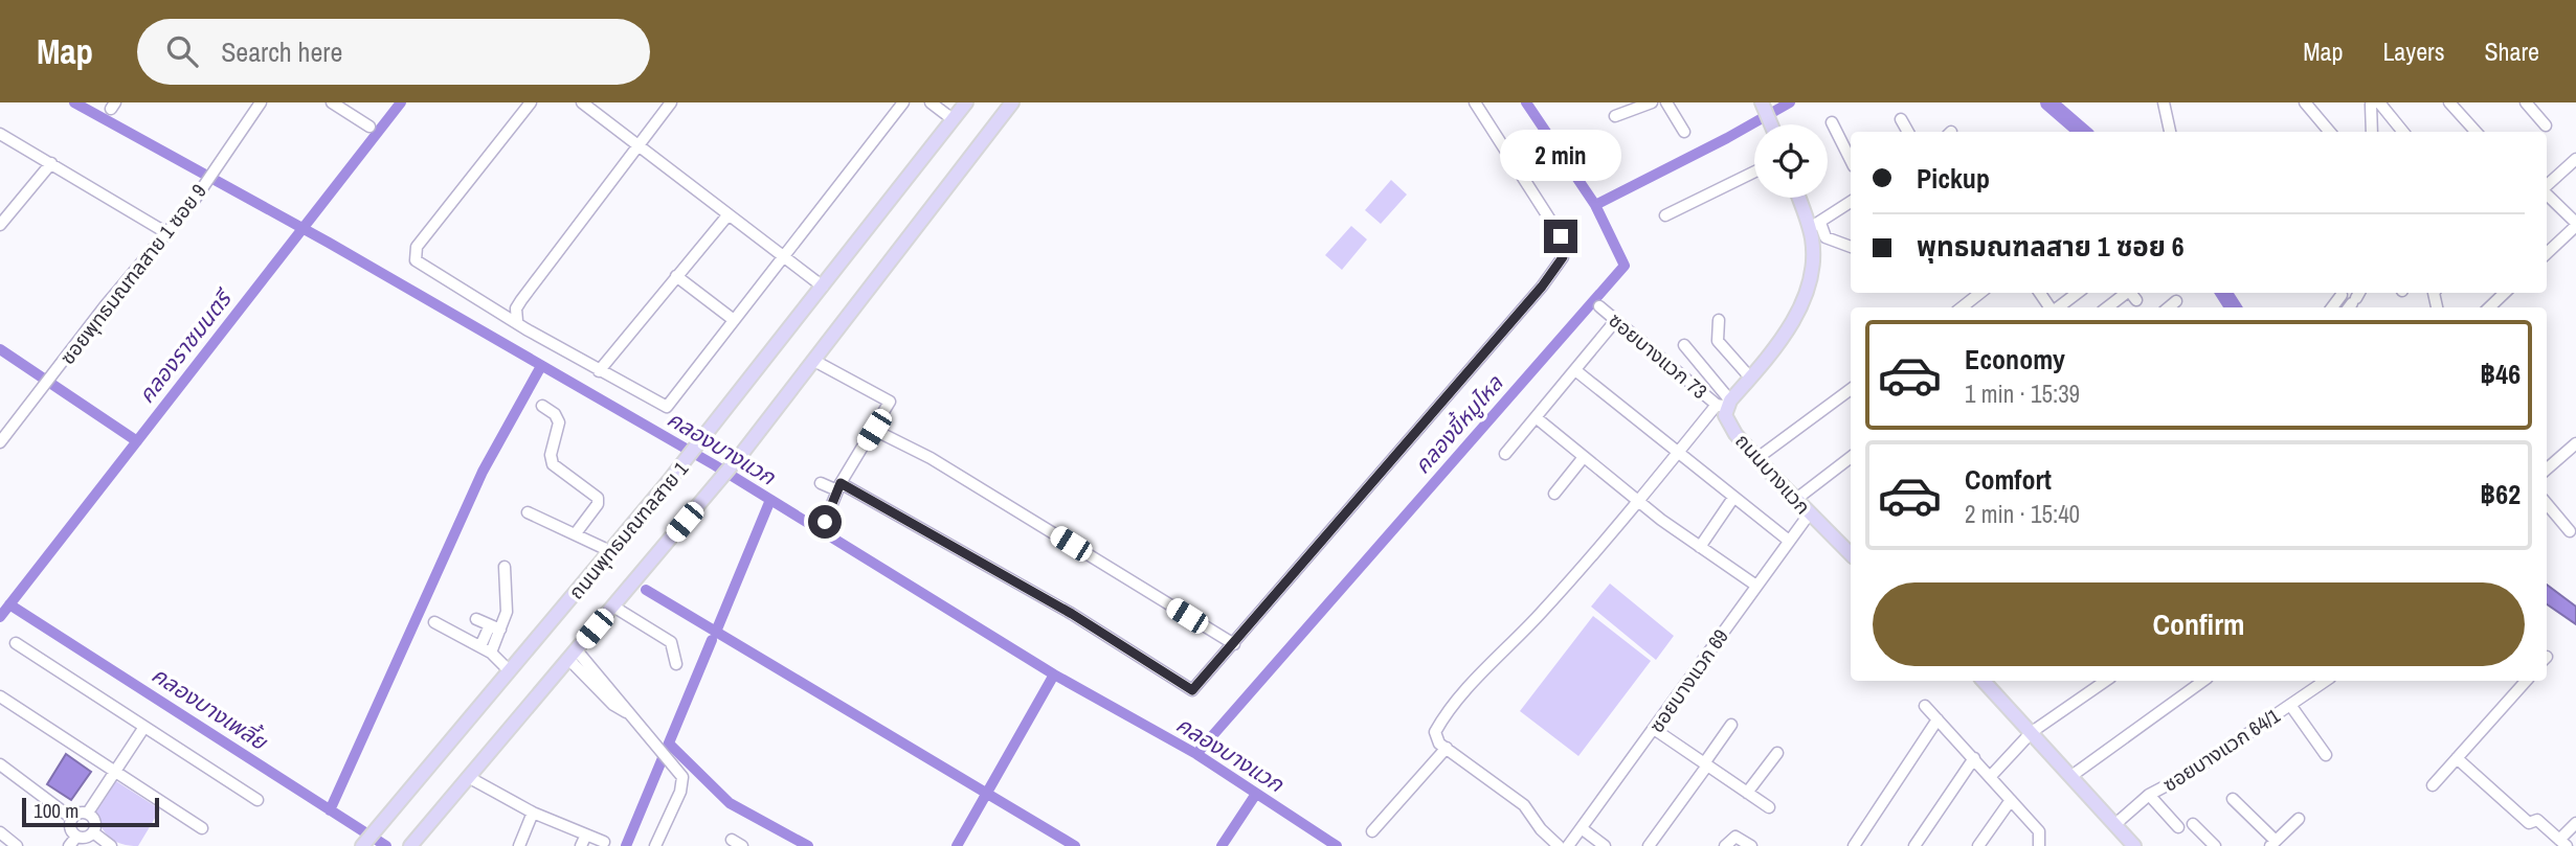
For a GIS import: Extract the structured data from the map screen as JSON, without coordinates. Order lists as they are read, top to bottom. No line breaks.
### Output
{"streets":{"main road":["ถนนบางแวก","ถนนพุทธมณฑลสาย 1"],"street":["ซอยพุทธมณฑลสาย 1 ซอย 9","ซอยบางแวก 73","ซอยบางแวก 69","ซอยบางแวก 64/1"]},"crossings":[["ซอยบางแวก 73","ถนนบางแวก"],["ถนนบางแวก","ซอยบางแวก 69"]],"water":["คลองราชมนตรี","คลองขี้หมูไหล","คลองบางแวก","คลองบางเพลี้ย"],"scale_bar":"100 m","page":{"header":"Map","search":"Search here","nav":["Map","Layers","Share"],"bubble":"2 min","banner":["Pickup","พุทธมณฑลสาย 1 ซอย 6"],"list":[{"name":"Economy","note":"1 min · 15:39","value":"฿46"},{"name":"Comfort","note":"2 min · 15:40","value":"฿62"}],"buttons":"Confirm","scale":"100 m"}}
